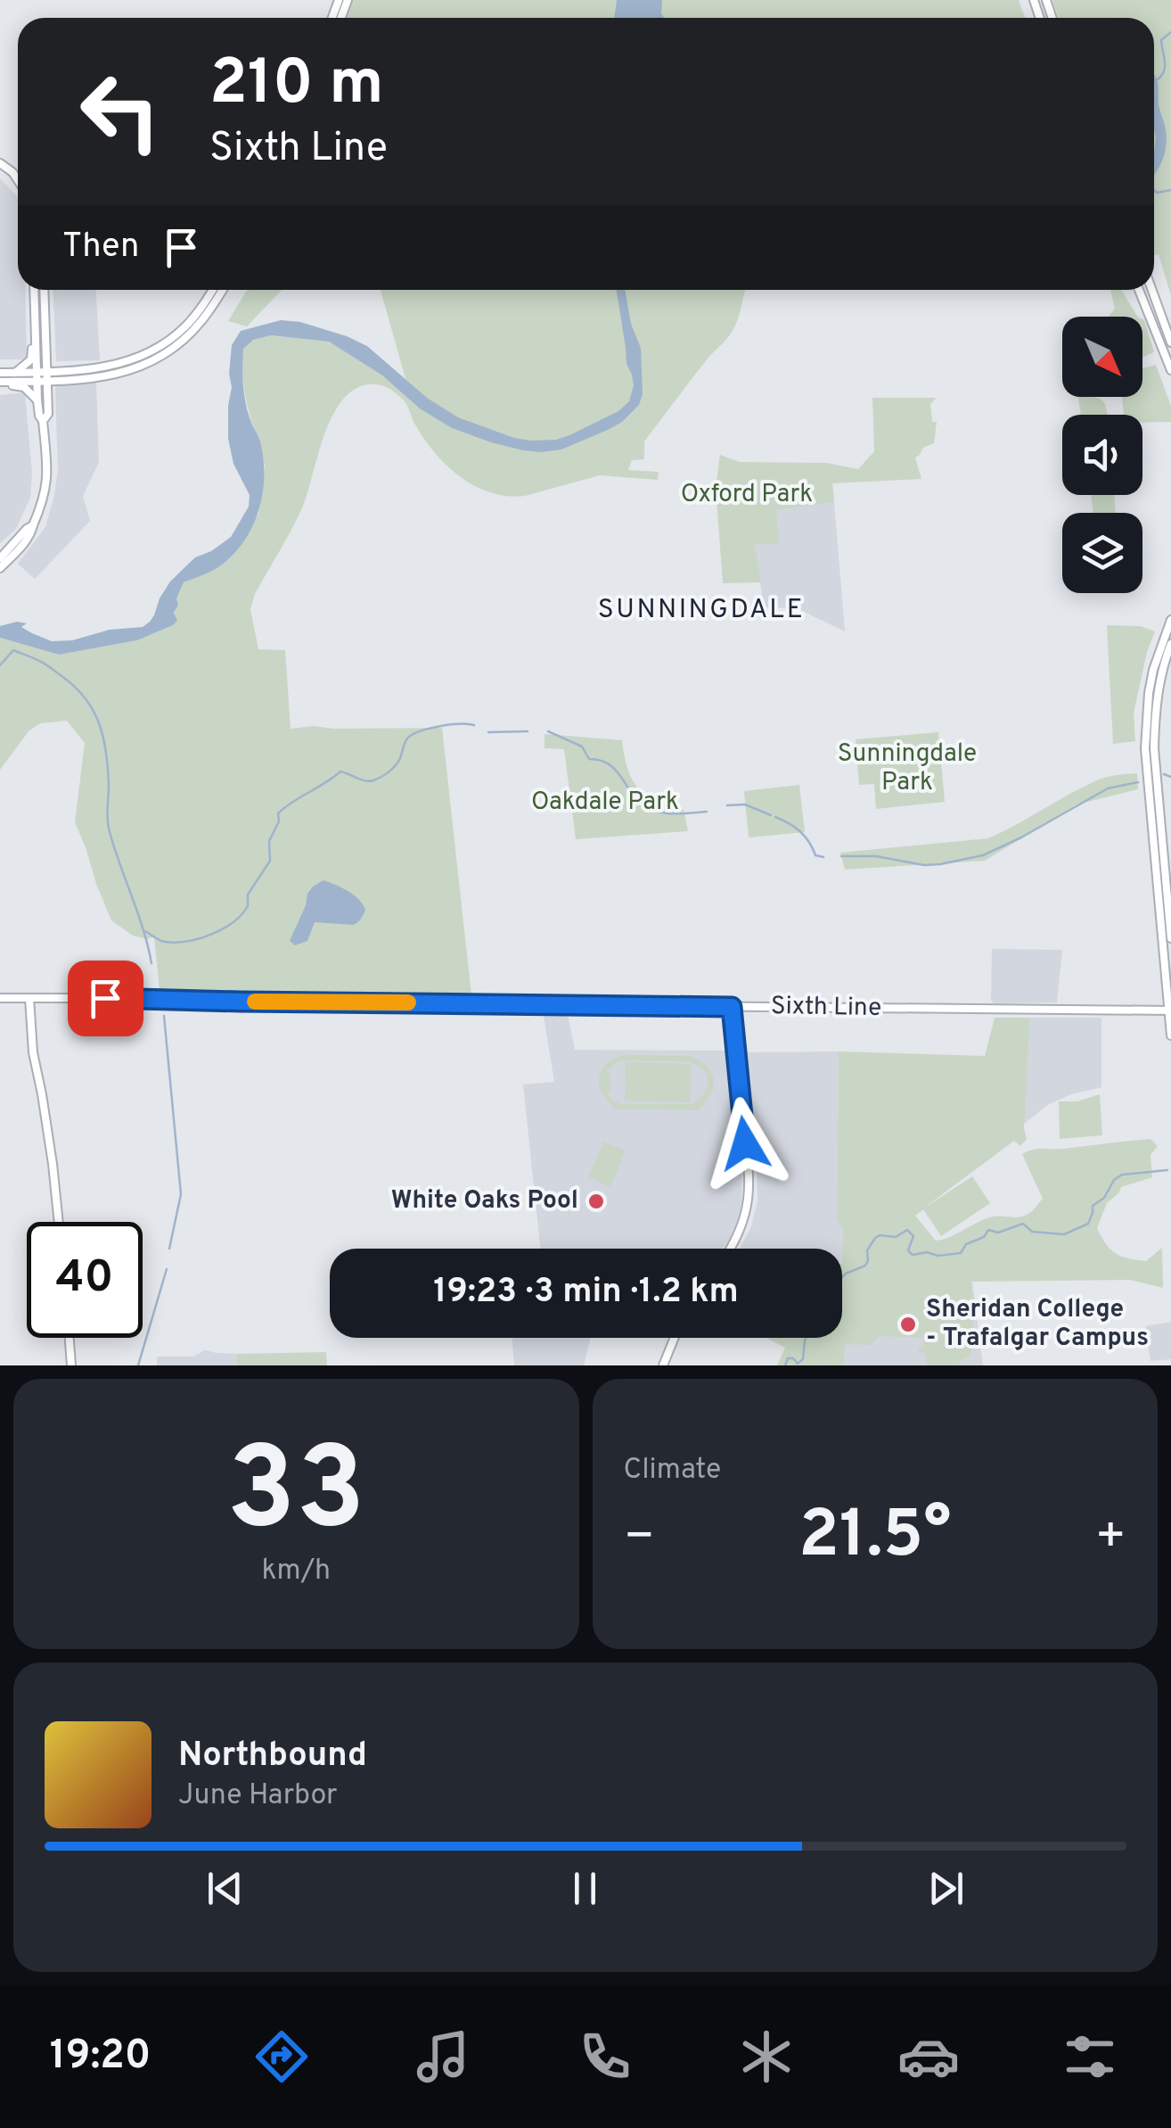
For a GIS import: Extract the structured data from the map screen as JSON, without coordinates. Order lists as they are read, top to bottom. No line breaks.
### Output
{"streets":{"street":["Sixth Line"]},"districts":["SUNNINGDALE"],"parks":["Oxford Park","Sunningdale Park","Oakdale Park"],"places":["White Oaks Pool","Sheridan College - Trafalgar Campus"],"north":"bottom right","page":{"turn":["210 m","Sixth Line"],"then":"Then","limit":"40","trip":"19:23 · 3 min · 1.2 km","tile":[["33","km/h"],"Climate"],"heat":["−","21.5°","+"],"song":["Northbound","June Harbor"],"tabs":"19:20"}}
